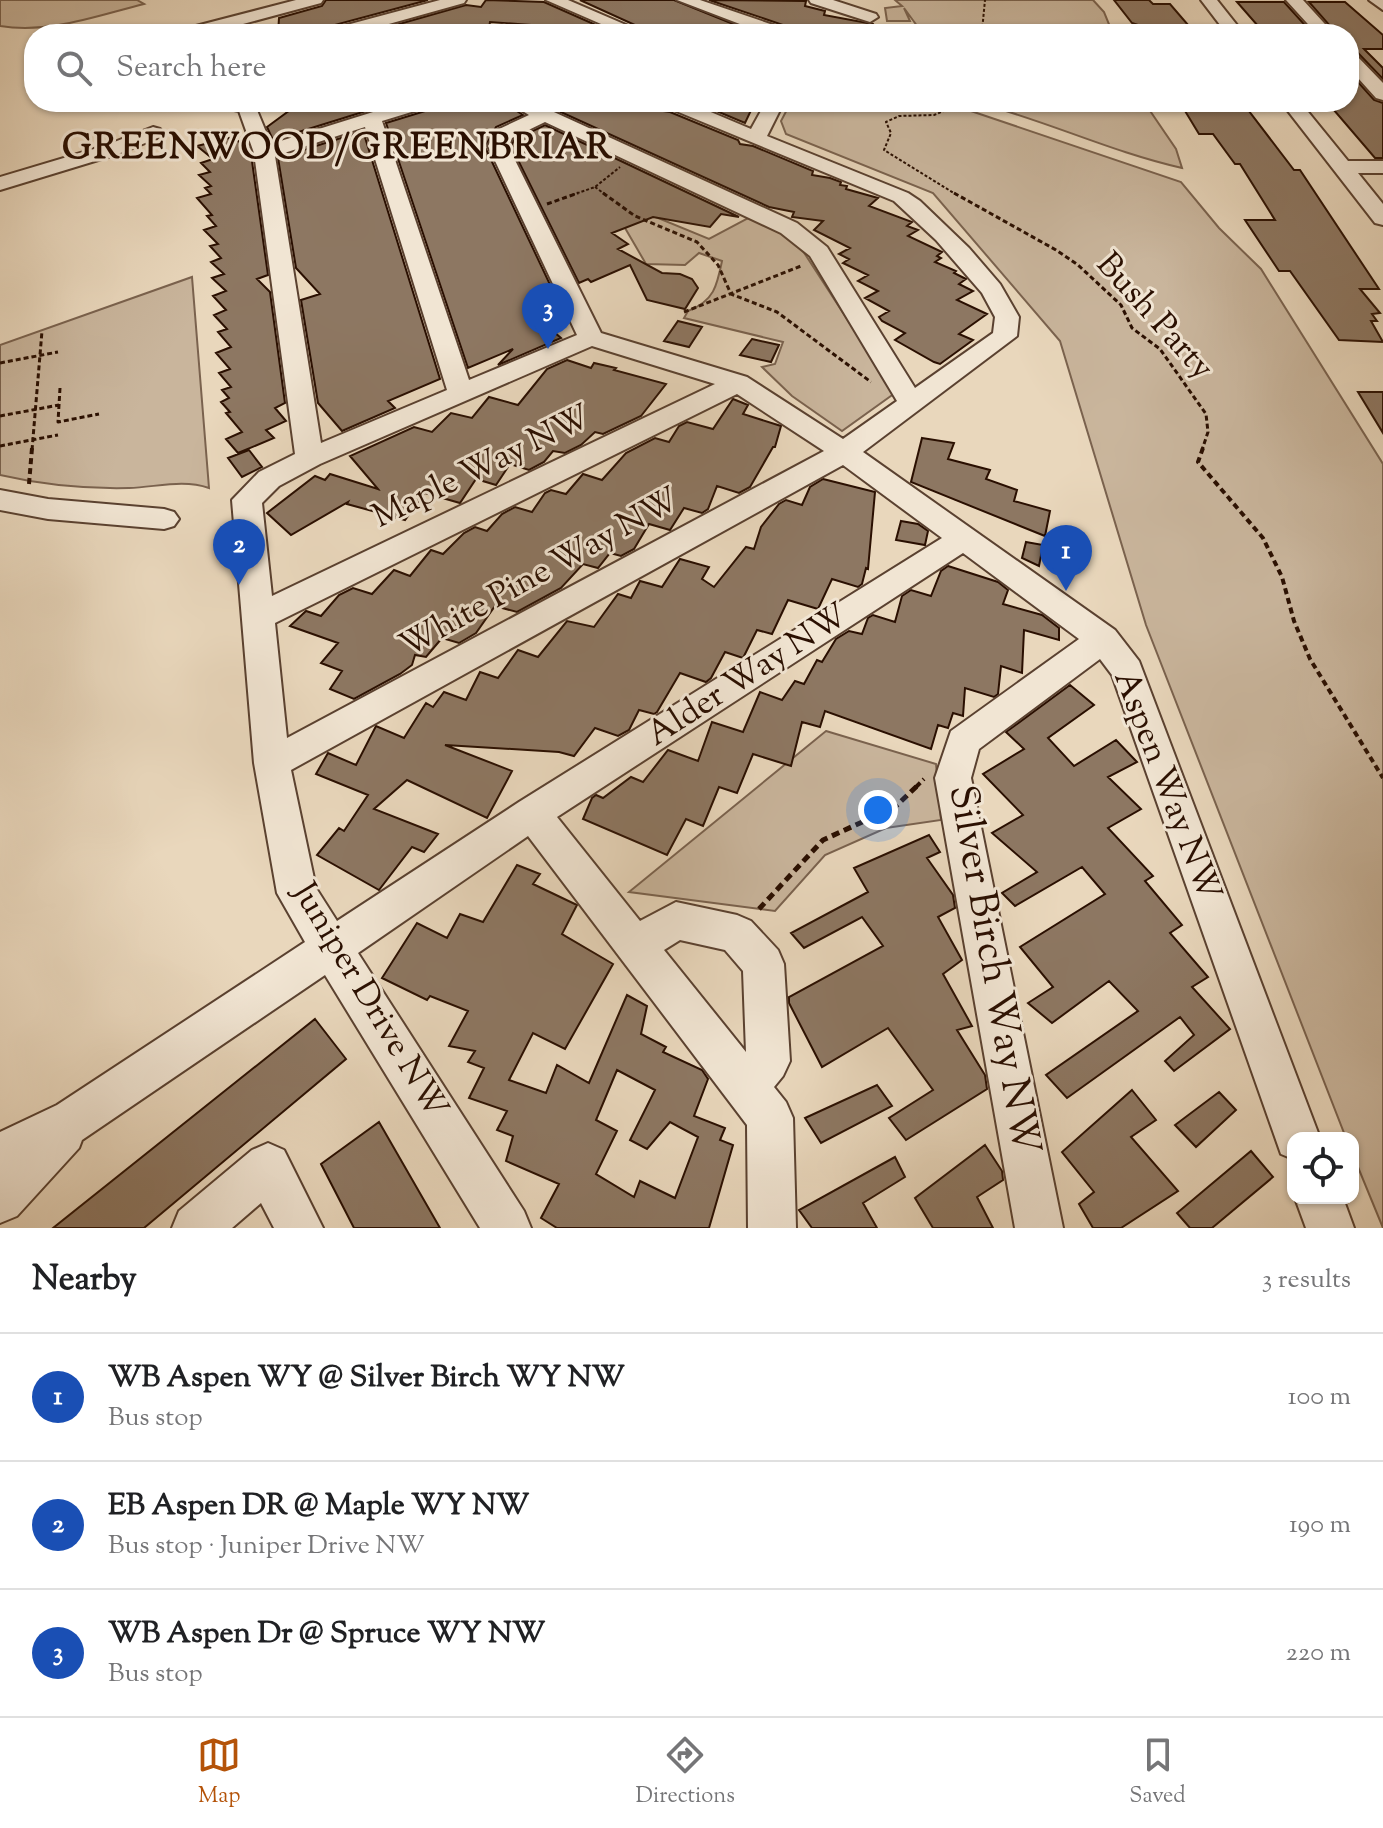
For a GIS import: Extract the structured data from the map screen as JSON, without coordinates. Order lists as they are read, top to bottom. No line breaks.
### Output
{"streets":{"street":["Maple Way NW","White Pine Way NW","Alder Way NW","Aspen Way NW","Silver Birch Way NW","Juniper Drive NW"],"path":["Bush Party"]},"crossings":[["Maple Way NW","Aspen Way NW"],["Maple Way NW","Juniper Drive NW"],["White Pine Way NW","Aspen Way NW"],["White Pine Way NW","Juniper Drive NW"],["Alder Way NW","Aspen Way NW"],["Alder Way NW","Juniper Drive NW"],["Aspen Way NW","Silver Birch Way NW"]],"districts":["GREENWOOD/GREENBRIAR"],"page":{"search":"Search here","pins":["3","2","1"],"heading":["Nearby","3 results"],"list":[{"mark":"1","name":"WB Aspen WY @ Silver Birch WY NW","note":"Bus stop","value":"100 m"},{"mark":"2","name":"EB Aspen DR @ Maple WY NW","note":"Bus stop · Juniper Drive NW","value":"190 m"},{"mark":"3","name":"WB Aspen Dr @ Spruce WY NW","note":"Bus stop","value":"220 m"}],"nav":["Map","Directions","Saved"]}}
